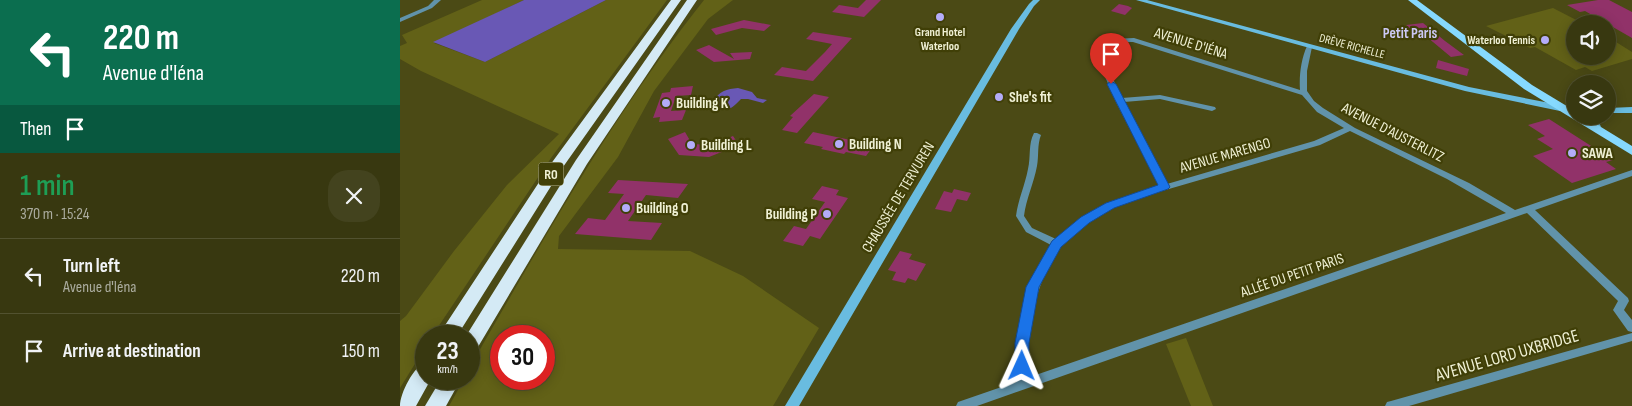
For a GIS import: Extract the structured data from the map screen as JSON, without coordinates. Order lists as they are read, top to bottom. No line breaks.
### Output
{"streets":{"highway":["R0"],"street":["AVENUE D'IÉNA","DRÈVE RICHELLE","AVENUE D'AUSTERLITZ","AVENUE MARENGO","CHAUSSÉE DE TERVUREN","ALLÉE DU PETIT PARIS","AVENUE LORD UXBRIDGE"]},"crossings":[["AVENUE D'IÉNA","AVENUE D'AUSTERLITZ"],["AVENUE D'IÉNA","AVENUE MARENGO"],["AVENUE D'AUSTERLITZ","AVENUE MARENGO"],["AVENUE D'AUSTERLITZ","ALLÉE DU PETIT PARIS"],["AVENUE MARENGO","ALLÉE DU PETIT PARIS"]],"districts":["Petit Paris"],"places":["Grand Hotel Waterloo","Waterloo Tennis","She's fit","Building K","Building N","Building L","SAWA","Building O","Building P"],"page":{"turn":["220 m","Avenue d'Iéna"],"then":"Then","heading":["1 min","370 m · 15:24"],"list":[{"name":"Turn left","note":"Avenue d'Iéna","value":"220 m"},{"name":"Arrive at destination","value":"150 m"}],"speed":"23 km/h","limit":"30"}}
